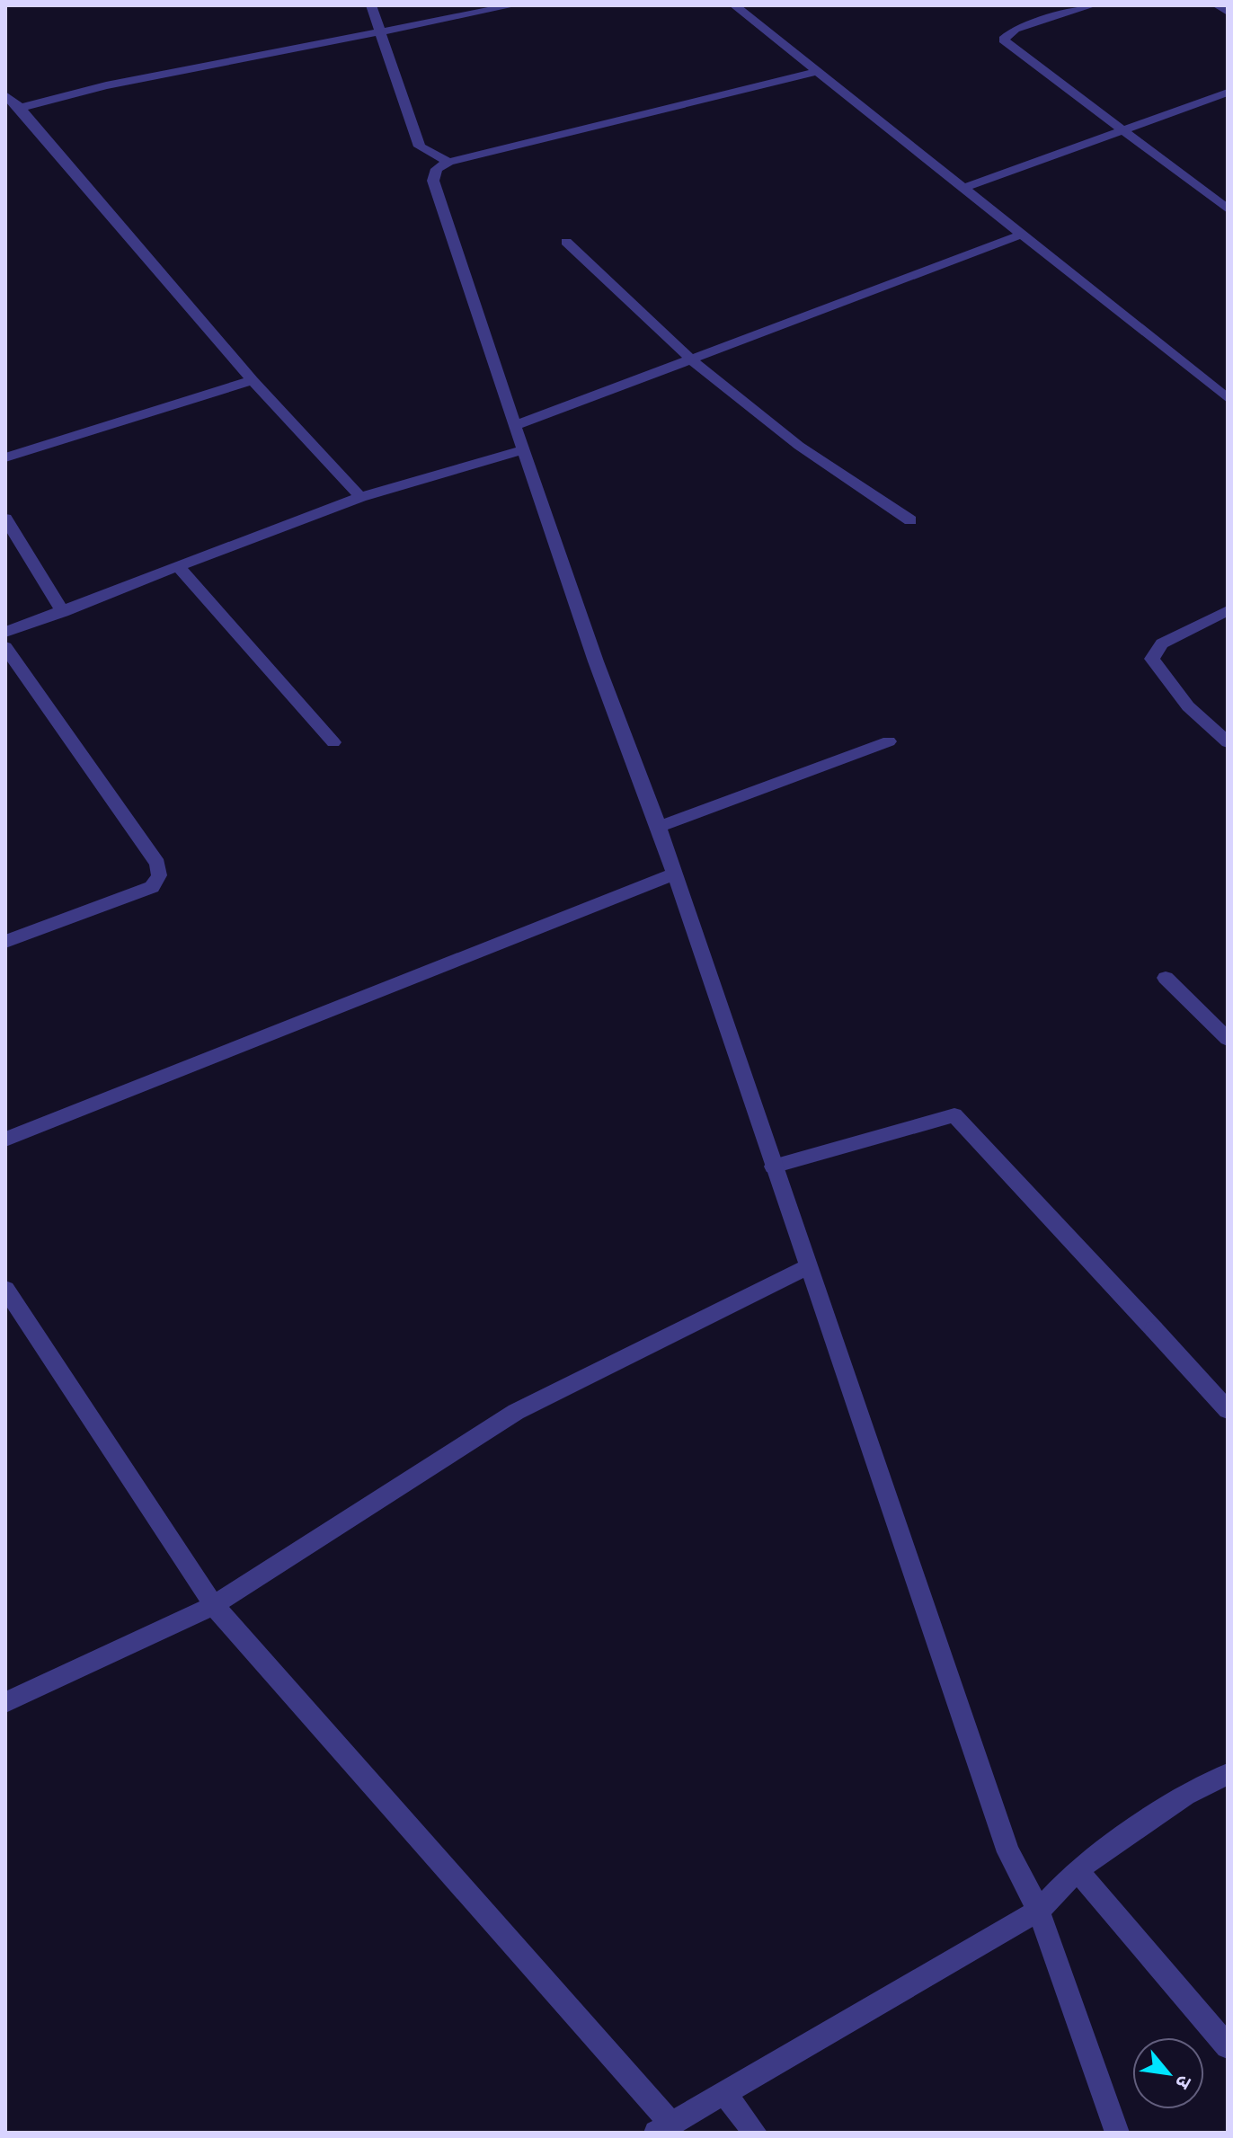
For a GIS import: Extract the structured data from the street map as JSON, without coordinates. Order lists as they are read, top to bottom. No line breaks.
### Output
{"north":"bottom right"}
